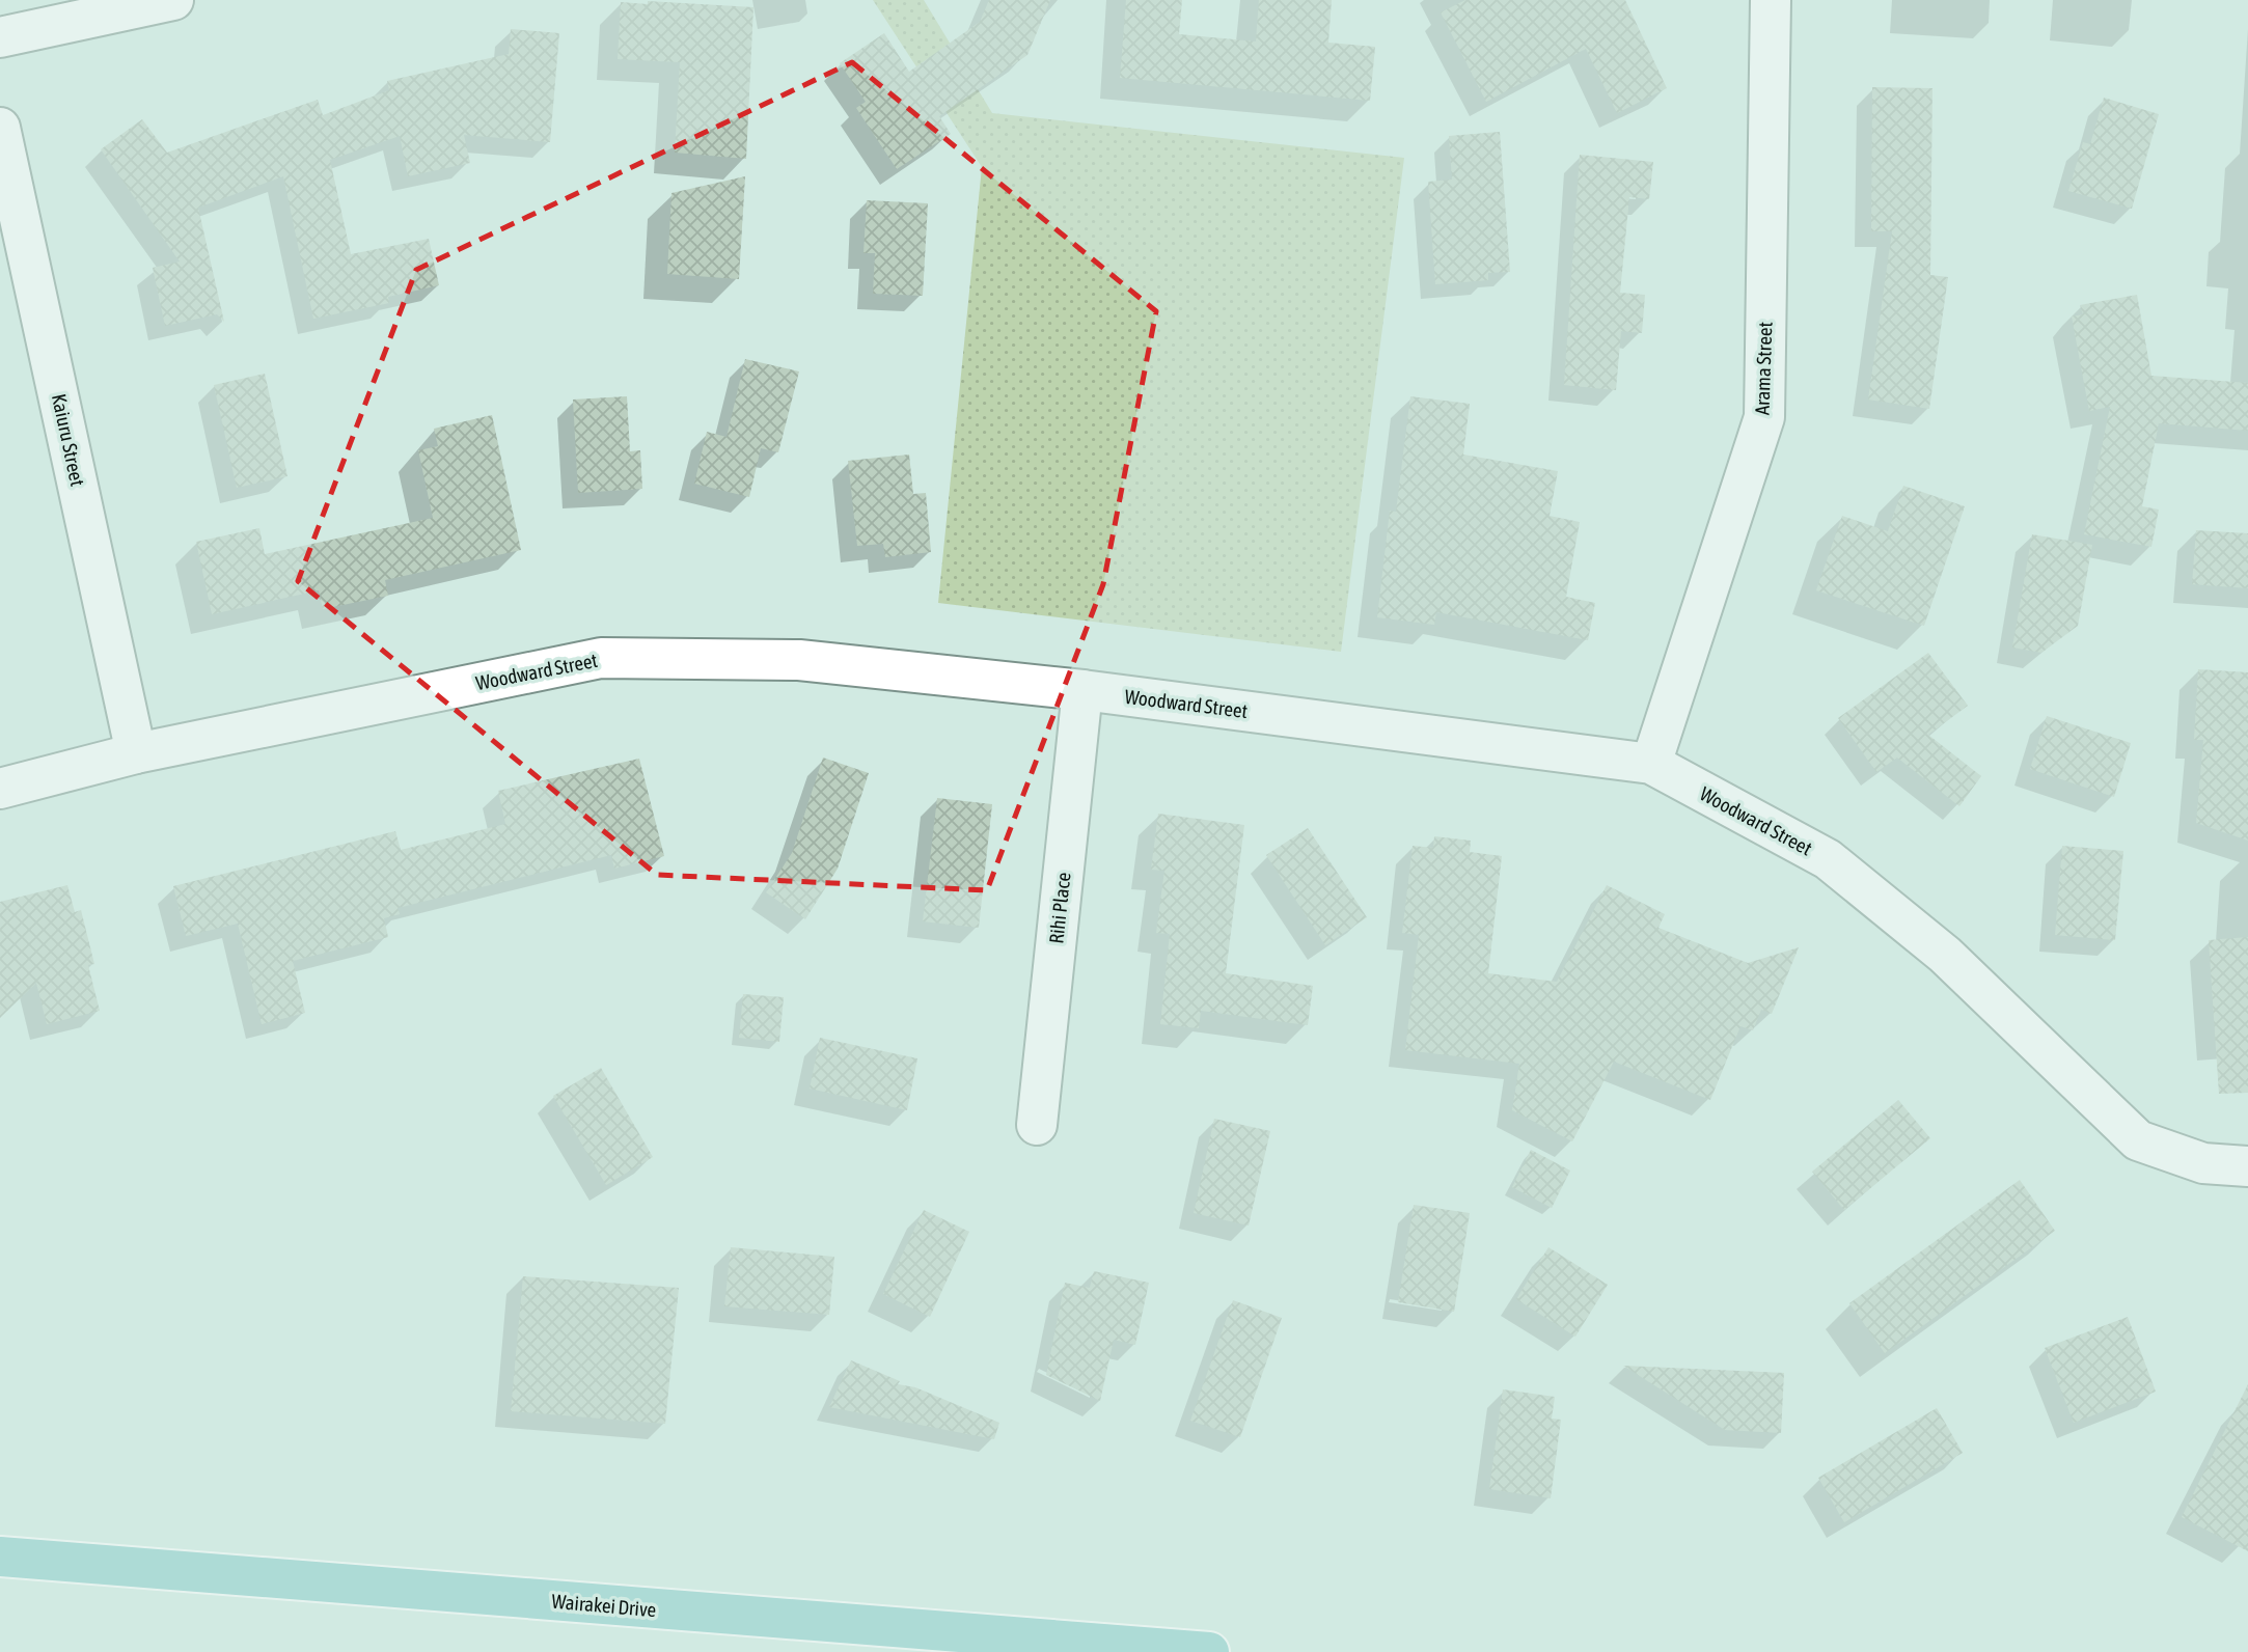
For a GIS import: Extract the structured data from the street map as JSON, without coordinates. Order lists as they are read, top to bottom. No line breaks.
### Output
{"streets":{"main road":["Wairakei Drive"],"street":["Arama Street","Kaiuru Street","Woodward Street","Rihi Place"]},"crossings":[["Arama Street","Woodward Street"],["Kaiuru Street","Woodward Street"],["Woodward Street","Rihi Place"]]}
